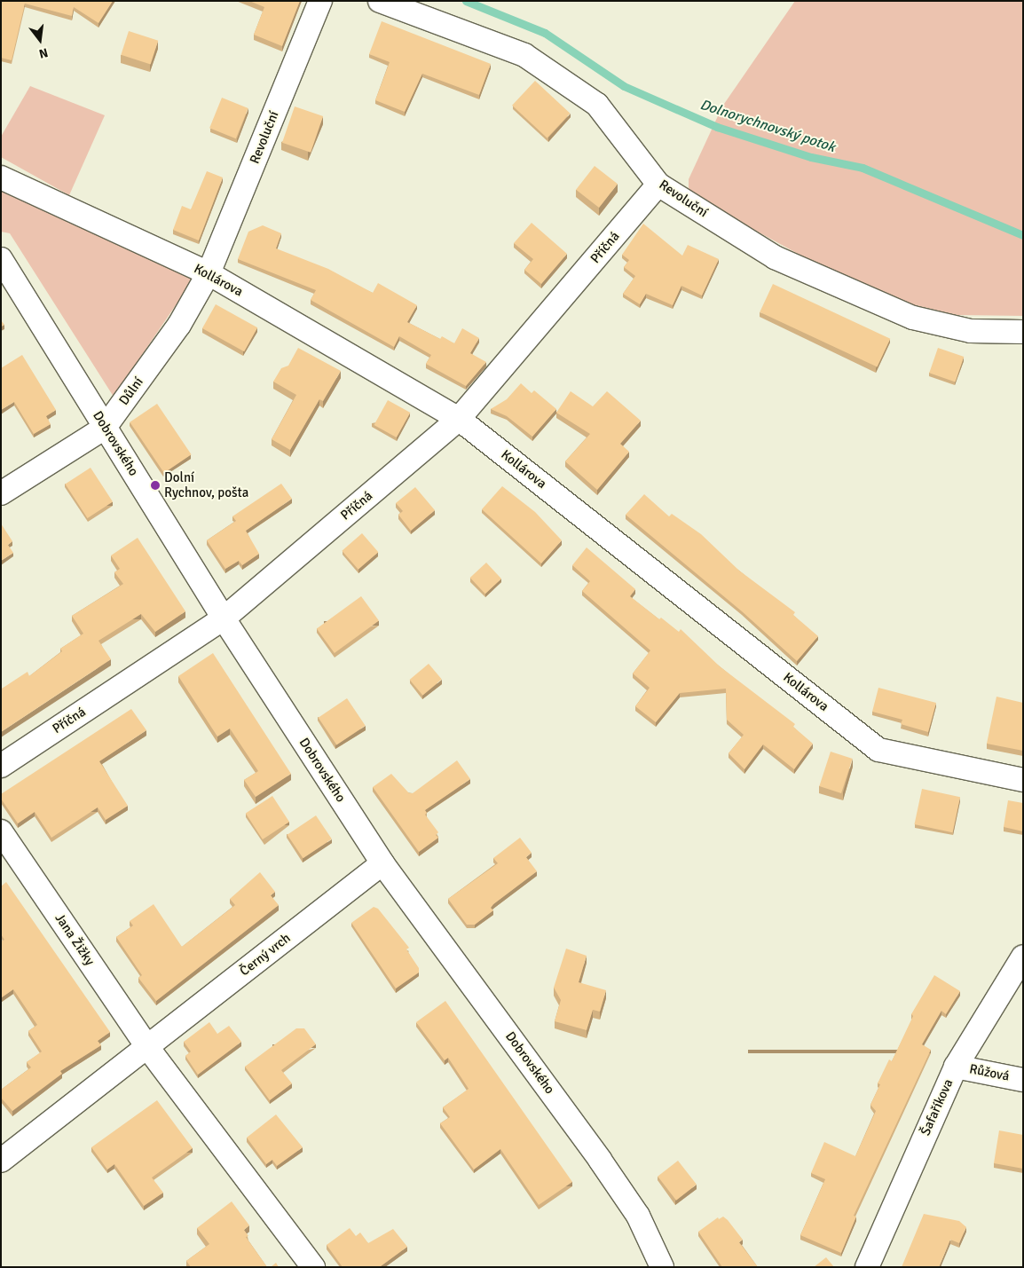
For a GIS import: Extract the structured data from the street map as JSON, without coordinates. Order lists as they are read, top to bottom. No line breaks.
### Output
{"streets":{"street":["Revoluční","Příčná","Kollárova","Důlní","Dobrovského","Jana Žižky","Černý vrch","Růžová","Šafaříkova"]},"crossings":[["Revoluční","Příčná"],["Revoluční","Kollárova"],["Revoluční","Důlní"],["Příčná","Kollárova"],["Příčná","Dobrovského"],["Kollárova","Důlní"],["Důlní","Dobrovského"],["Dobrovského","Černý vrch"],["Jana Žižky","Černý vrch"],["Růžová","Šafaříkova"]],"water":["Dolnorychnovský potok"],"places":["Dolní Rychnov, pošta"],"north":"bottom"}
